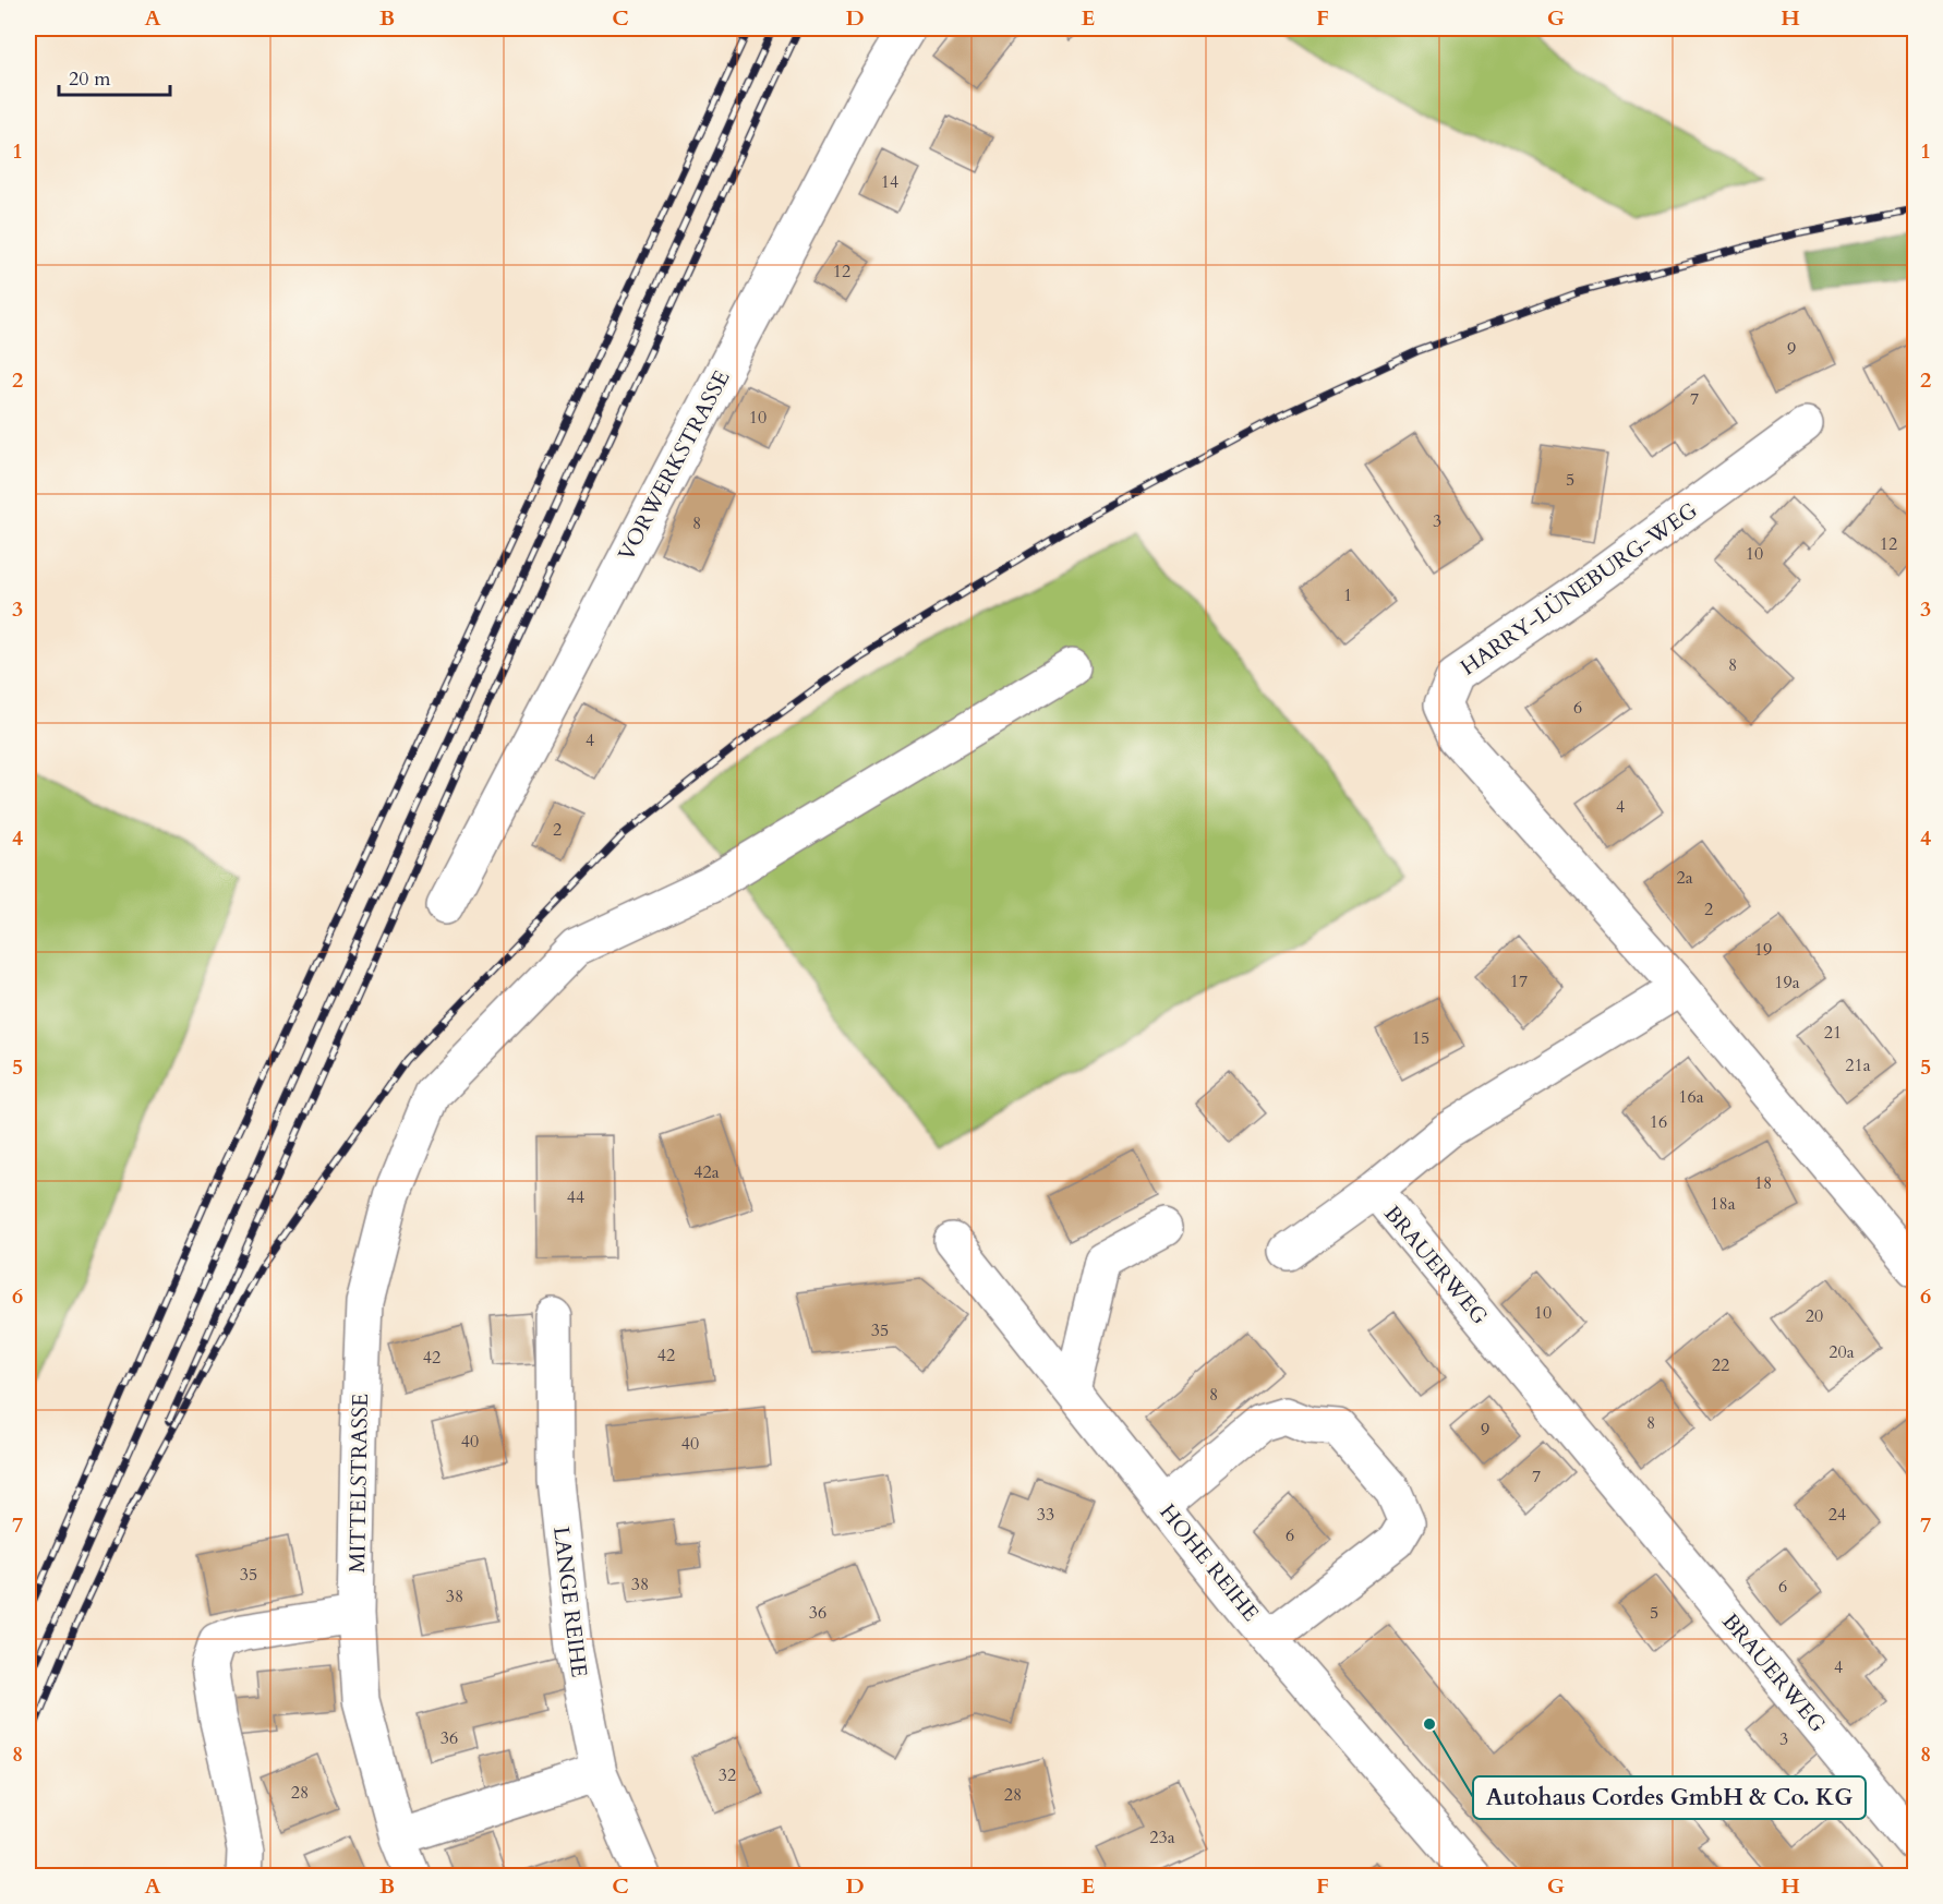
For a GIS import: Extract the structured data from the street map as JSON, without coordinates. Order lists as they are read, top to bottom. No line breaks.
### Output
{"streets":{"street":["VORWERKSTRASSE","HARRY-LÜNEBURG-WEG","BRAUERWEG","MITTELSTRASSE","HOHE REIHE","LANGE REIHE"]},"crossings":[["HARRY-LÜNEBURG-WEG","BRAUERWEG"]],"places":["Autohaus Cordes GmbH & Co. KG"],"house_numbers":["14","12","9","7","10","5","3","8","12","10","1","8","6","4","4","2","2a","2","19","17","19a","21","15","21a","16a","16","42a","18","44","18a","10","20","35","20a","42","42","22","8","8","9","40","40","7","33","24","6","35","38","6","38","36","5","4","36","3","32","28","28","23a"],"scale_bar":"20 m","grid":{"columns":["A","B","C","D","E","F","G","H"],"rows":["1","2","3","4","5","6","7","8"]}}
